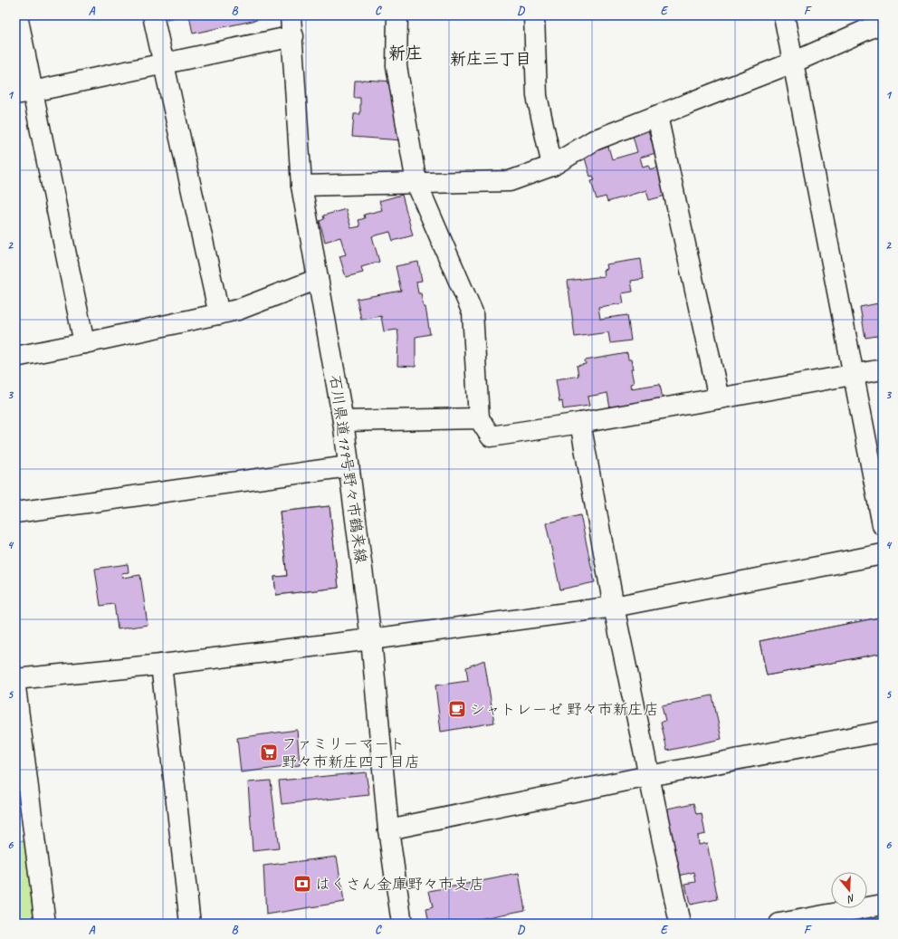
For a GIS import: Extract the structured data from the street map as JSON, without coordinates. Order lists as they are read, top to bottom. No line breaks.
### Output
{"streets":{"street":["石川県道179号野々市鶴来線"]},"districts":["新庄","新庄三丁目"],"places":{"cafe":["シャトレーゼ 野々市新庄店"],"supermarket":["ファミリーマート 野々市新庄四丁目店"],"bank":["はくさん金庫野々市支店"]},"north":"bottom","grid":{"columns":["A","B","C","D","E","F"],"rows":["1","2","3","4","5","6"]}}
